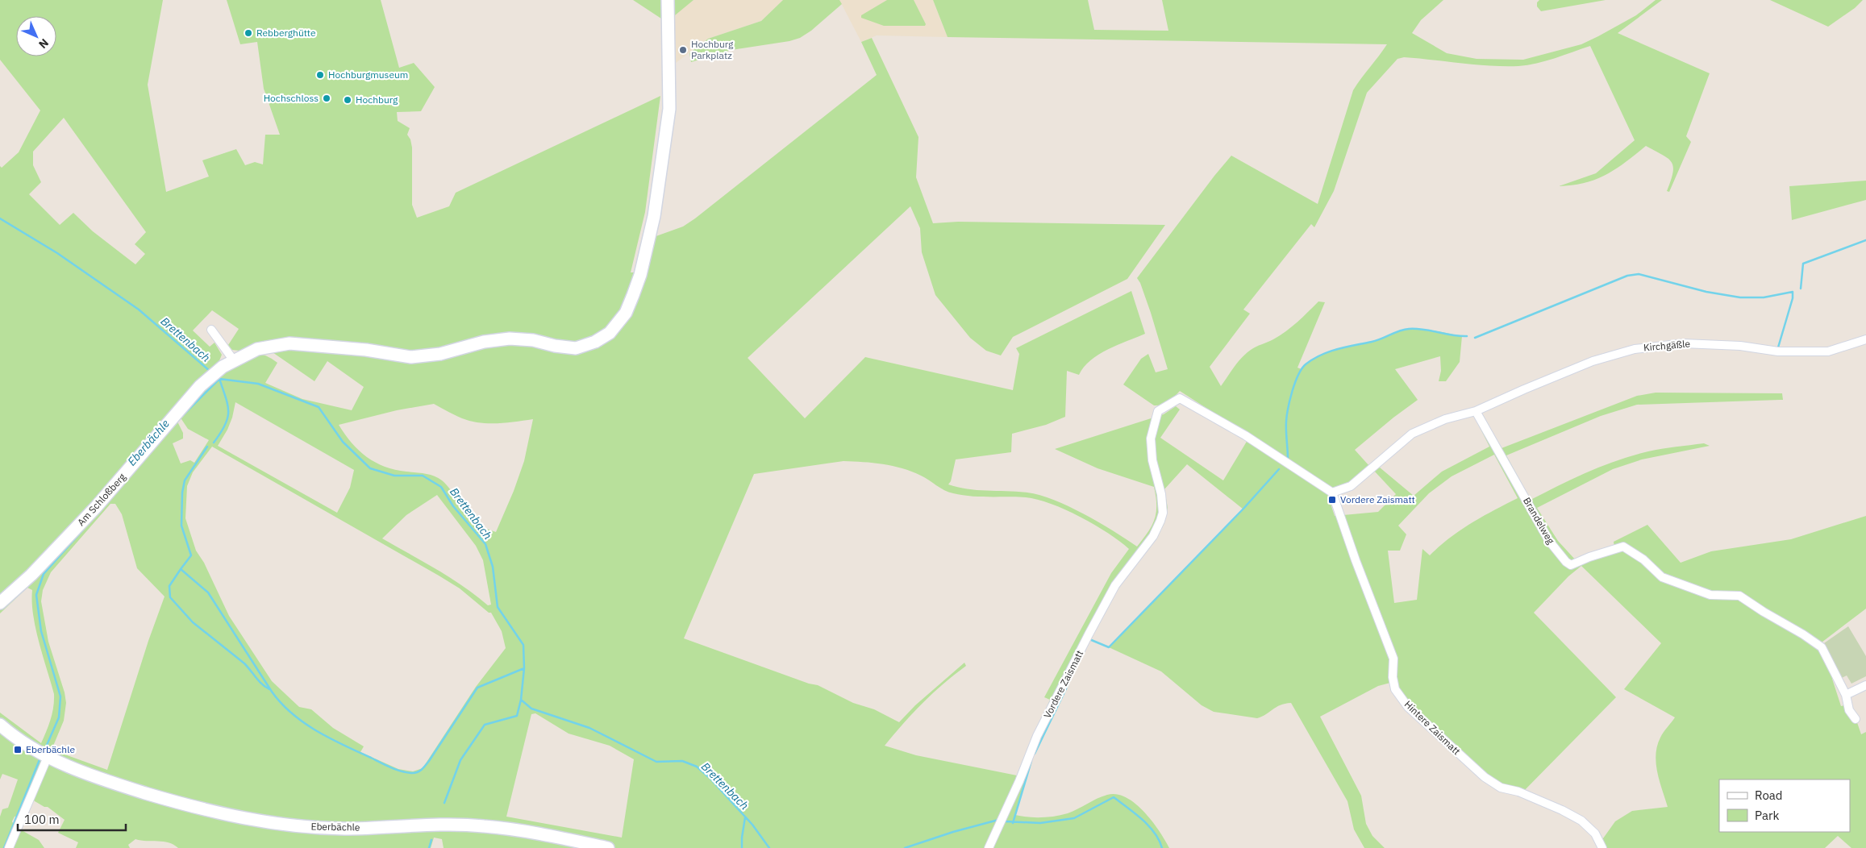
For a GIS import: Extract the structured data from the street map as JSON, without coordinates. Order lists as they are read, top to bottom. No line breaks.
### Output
{"streets":{"street":["Kirchgäßle","Am Schloßberg","Brandelweg","Vordere Zaismatt","Hintere Zaismatt","Eberbächle"]},"crossings":[["Kirchgäßle","Brandelweg"],["Vordere Zaismatt","Hintere Zaismatt"]],"water":["Brettenbach","Eberbächle"],"places":{"other":["Rebberghütte","Hochburg Parkplatz","Hochburgmuseum","Hochschloss","Hochburg"],"transit":["Vordere Zaismatt","Eberbächle"]},"legend":["Road","Park"],"scale_bar":"100 m","north":"bottom right"}
